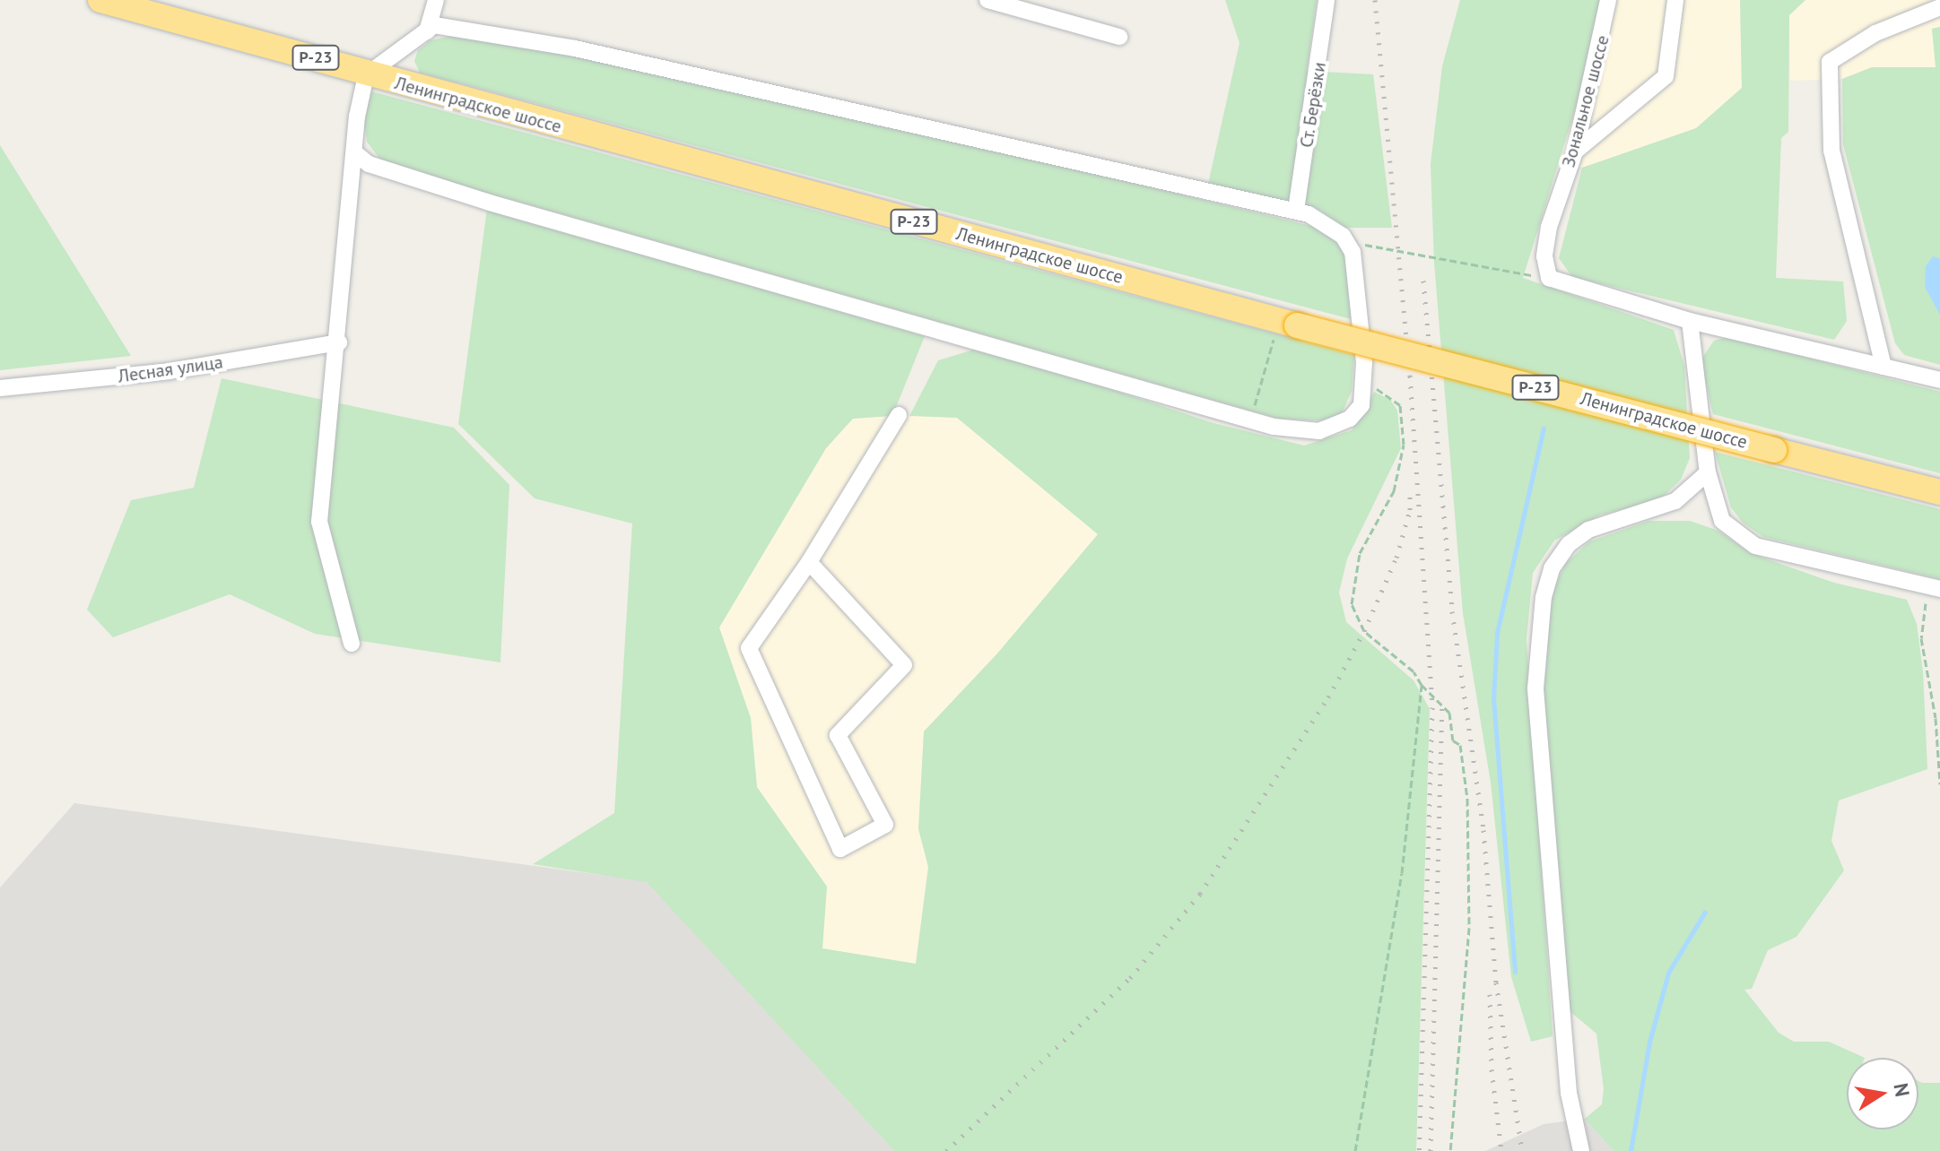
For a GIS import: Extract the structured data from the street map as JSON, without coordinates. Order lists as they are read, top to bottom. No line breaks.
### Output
{"streets":{"highway":["Р-23","Ленинградское шоссе"],"street":["Зональное шоссе","Ст. Берёзки","Лесная улица"]},"north":"right"}
